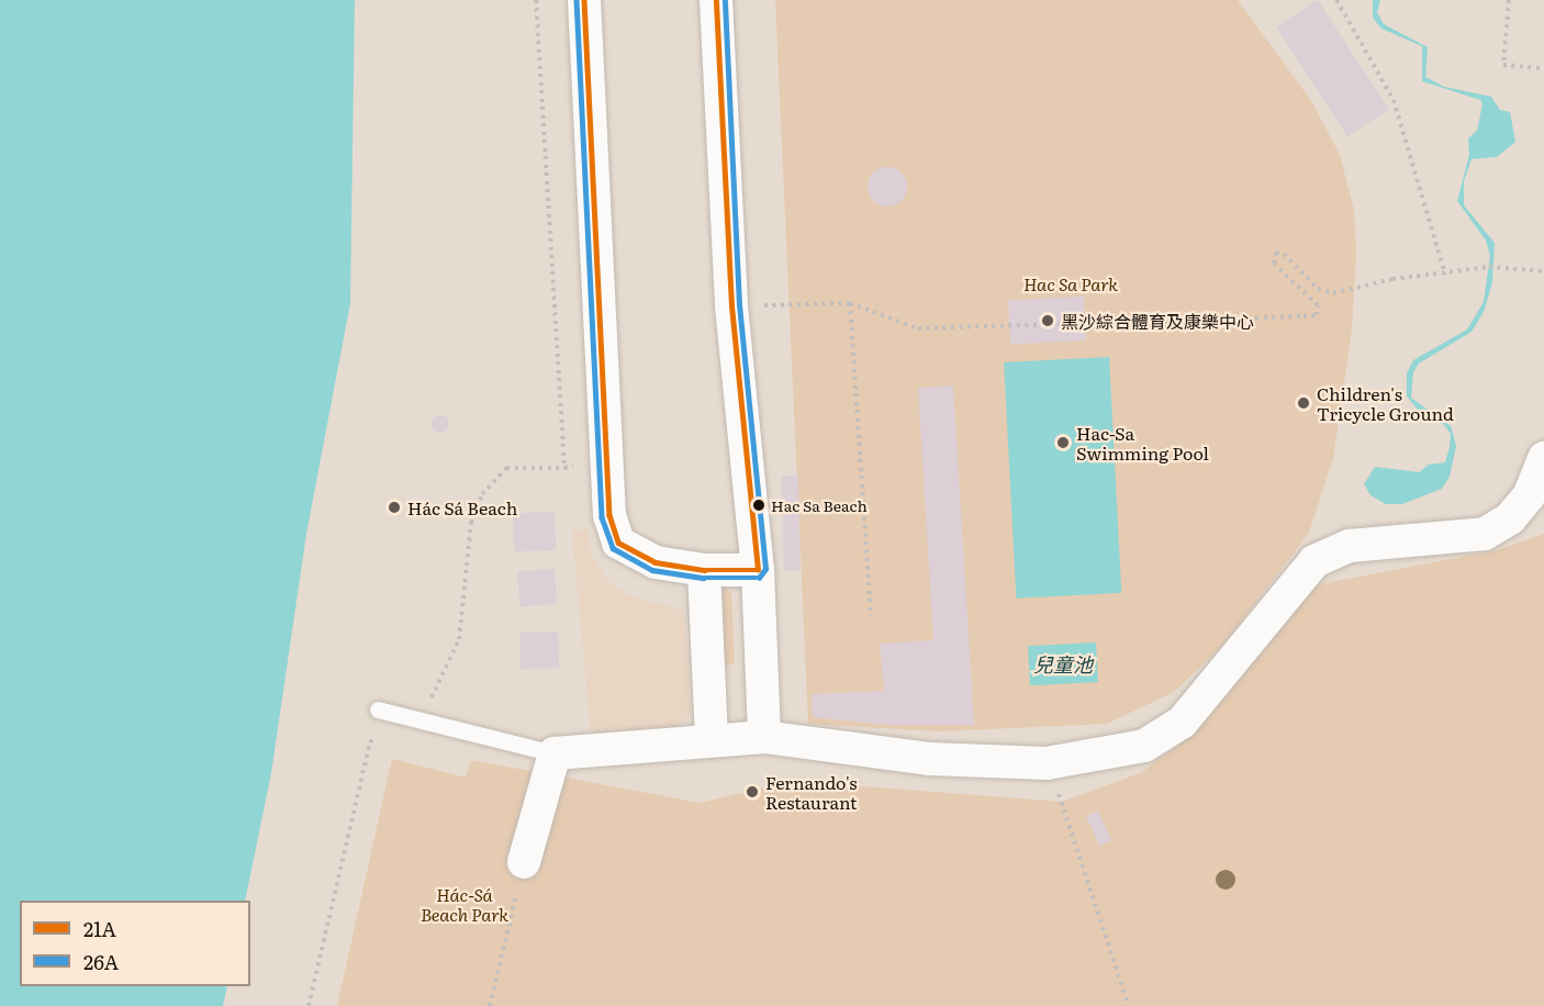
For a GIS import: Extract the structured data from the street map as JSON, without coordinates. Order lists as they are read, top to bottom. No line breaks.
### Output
{"water":["兒童池"],"parks":["Hac Sa Park","Hác-Sá Beach Park"],"places":["黑沙綜合體育及康樂中心","Children's Tricycle Ground","Hac-Sa Swimming Pool","Hac Sa Beach","Hác Sá Beach","Fernando's Restaurant"],"lines":["transit line 21A","transit line 26A"],"legend":["21A","26A"]}
